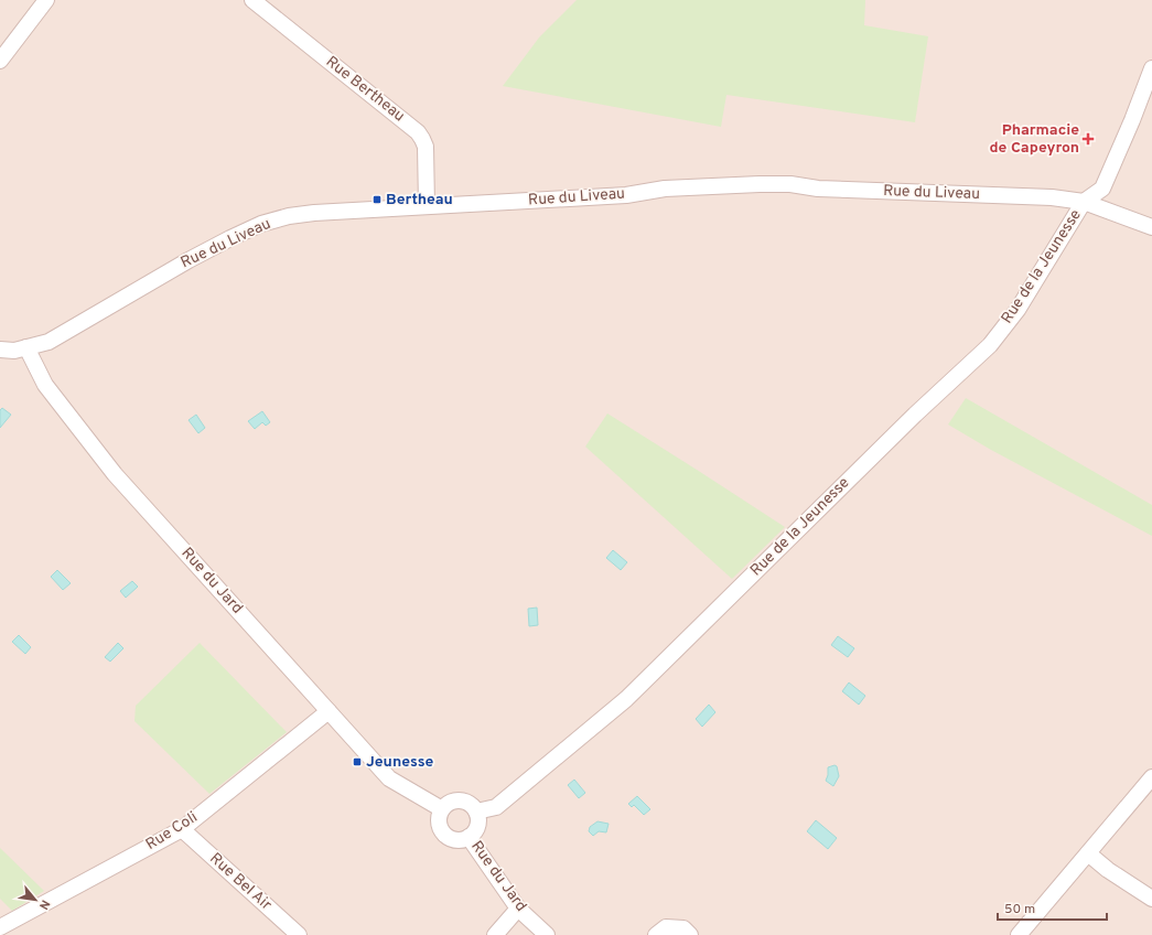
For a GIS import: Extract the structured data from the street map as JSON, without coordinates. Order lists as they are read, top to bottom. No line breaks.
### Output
{"streets":{"street":["Rue Bertheau","Rue du Liveau","Rue de la Jeunesse","Rue du Jard","Rue Coli","Rue Bel Air"]},"crossings":[["Rue Bertheau","Rue du Liveau"],["Rue du Liveau","Rue de la Jeunesse"],["Rue du Liveau","Rue du Jard"],["Rue de la Jeunesse","Rue du Jard"],["Rue du Jard","Rue Coli"],["Rue Coli","Rue Bel Air"]],"places":{"health":["Pharmacie de Capeyron"],"transit":["Bertheau","Jeunesse"]},"scale_bar":"50 m","north":"bottom right"}
